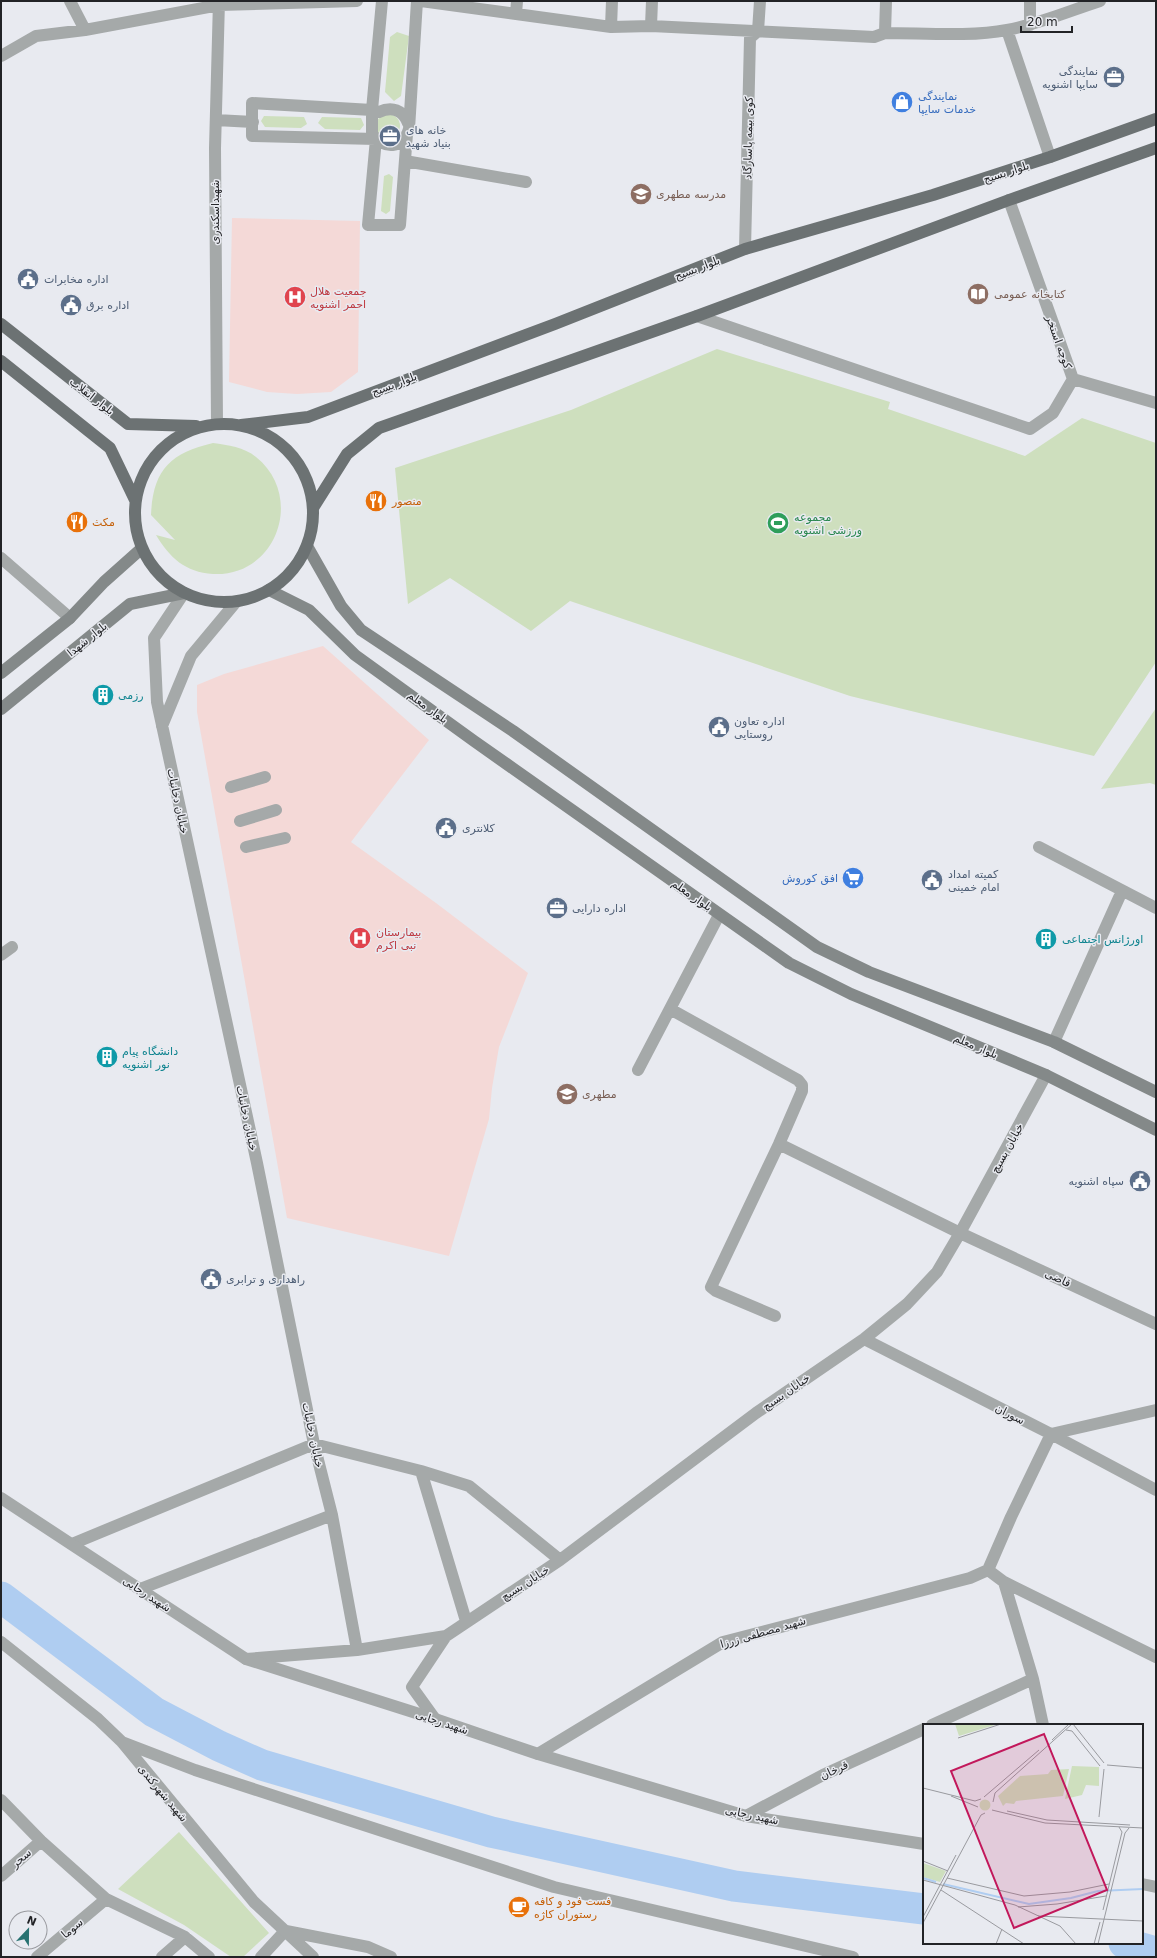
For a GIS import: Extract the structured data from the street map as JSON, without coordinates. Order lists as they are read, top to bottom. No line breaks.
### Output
{"streets":{"main road":["بلوار بسیج","بلوار انقلاب","بلوار شهدا","بلوار معلم"],"street":["کوی بیمه پاسارگاد","شهیداسکندری","کوچه استخر","خیابان دخانیات","خیابان بسبچ","قاضی","سوران","شهید رجایی","شهید مصطفی زرزا","قرخان","شهید شهرکندی","سحر","سوما"]},"crossings":[["کوی بیمه پاسارگاد","بلوار بسیج"],["بلوار شهدا","خیابان دخانیات"],["بلوار معلم","خیابان بسبچ"],["خیابان بسبچ","قاضی"],["خیابان بسبچ","سوران"],["شهید رجایی","شهید مصطفی زرزا"],["شهید رجایی","قرخان"]],"places":{"office":["نمایندگی سایپا اشنویه","خانه های بنیاد شهید","اداره دارایی"],"shop":["نمایندگی خدمات سایپا"],"school or university":["مدرسه مطهری","مطهری"],"public building":["اداره مخابرات","اداره برق","اداره تعاون روستایی","کلانتری","کمیته امداد امام خمینی","سپاه اشنویه","راهداری و ترابری"],"library":["کتابخانه عمومی"],"hospital":["جمعیت هلال احمر اشنویه","بیمارستان نبی اکرم"],"restaurant":["منصور","مکث"],"sports":["مجموعه ورزشی اشنویه"],"building":["رزمی","اورژانس اجتماعی","دانشگاه پیام نور اشنویه"],"supermarket":["افق کوروش"],"cafe":["فست فود و کافه رستوران کاژه"]},"scale_bar":"20 m","north":"top"}
